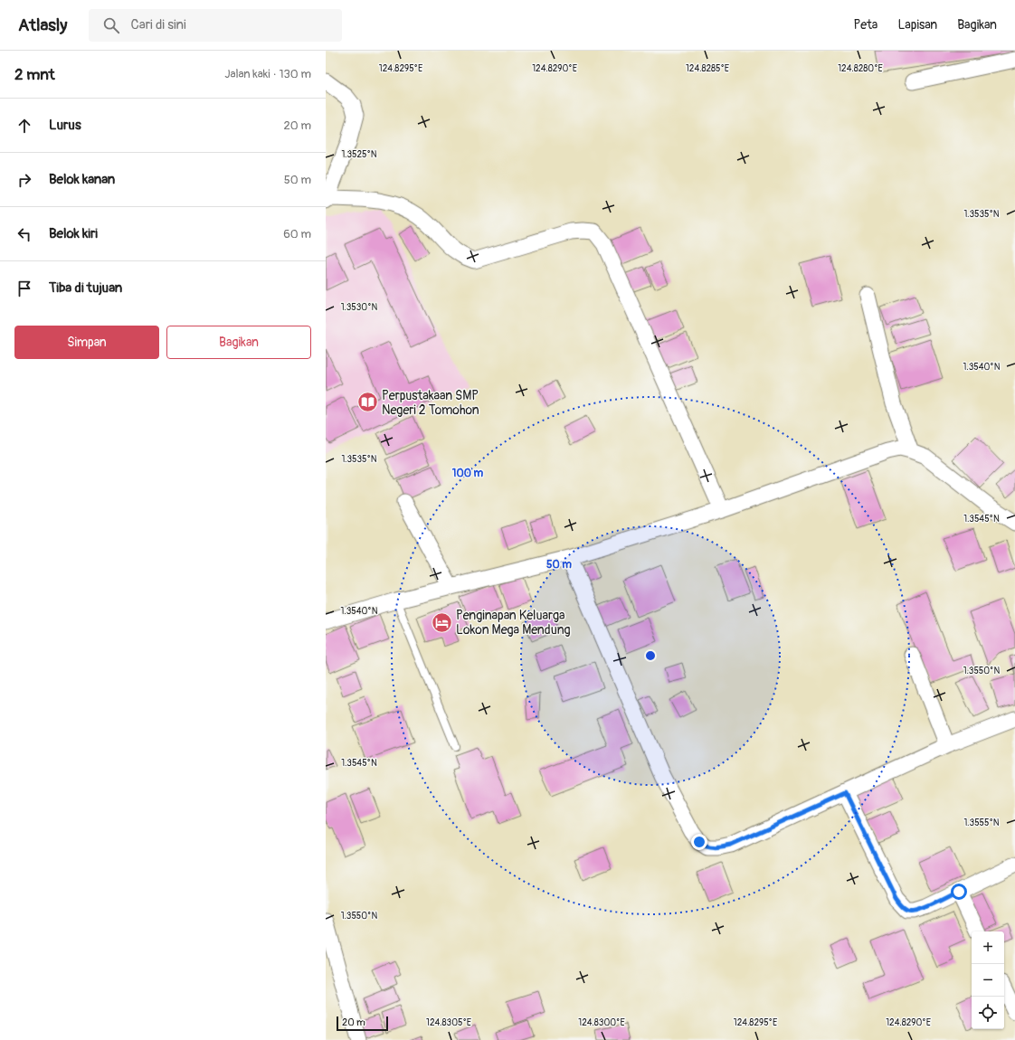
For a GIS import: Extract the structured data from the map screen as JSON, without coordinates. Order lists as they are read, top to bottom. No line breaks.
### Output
{"places":{"library":["Perpustakaan SMP Negeri 2 Tomohon"],"hotel":["Penginapan Keluarga Lokon Mega Mendung"]},"scale_bar":"20 m","page":{"header":"Atlasly","search":"Cari di sini","nav":["Peta","Lapisan","Bagikan"],"heading":["2 mnt","Jalan kaki · 130 m"],"list":[["Lurus","20 m"],["Belok kanan","50 m"],["Belok kiri","60 m"],"Tiba di tujuan"],"buttons":["Simpan","Bagikan"],"map_buttons":["+","−"],"scale":"20 m"},"coordinates":["124.8295°E","124.8285°E","124.8280°E","124.8290°E","1.3525°N","1.3535°N","1.3530°N","1.3540°N","1.3545°N","1.3550°N","1.3555°N","124.8305°E","124.8300°E"],"rings":["100 m","50 m"]}
